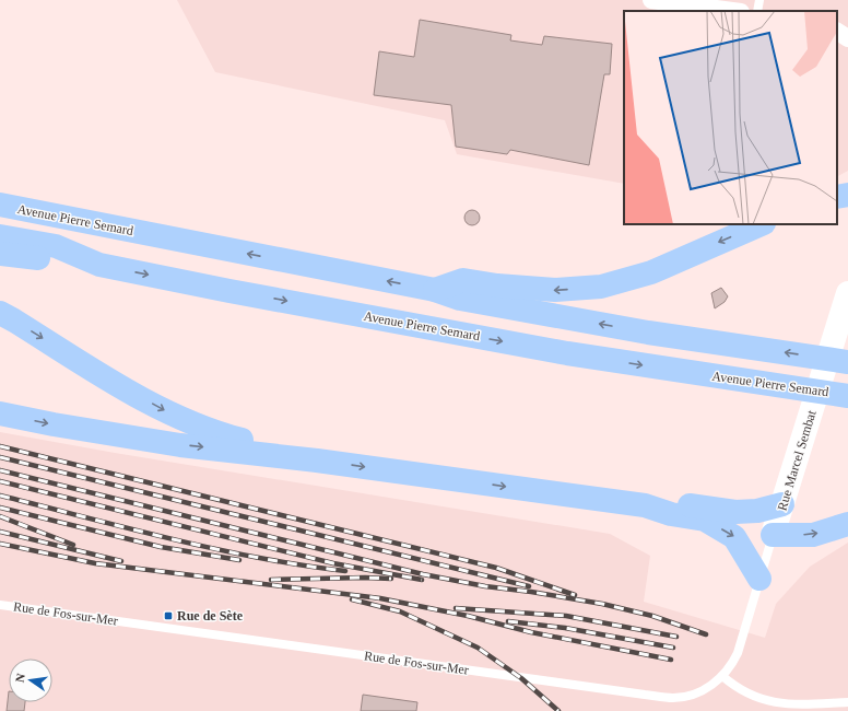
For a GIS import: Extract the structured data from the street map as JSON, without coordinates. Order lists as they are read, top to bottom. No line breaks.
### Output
{"streets":{"highway":["Avenue Pierre Semard"],"main road":["Rue Marcel Sembat"],"lane":["Rue de Fos-sur-Mer"]},"crossings":[["Rue Marcel Sembat","Rue de Fos-sur-Mer"]],"places":{"transit":["Rue de Sète"]},"north":"left"}
